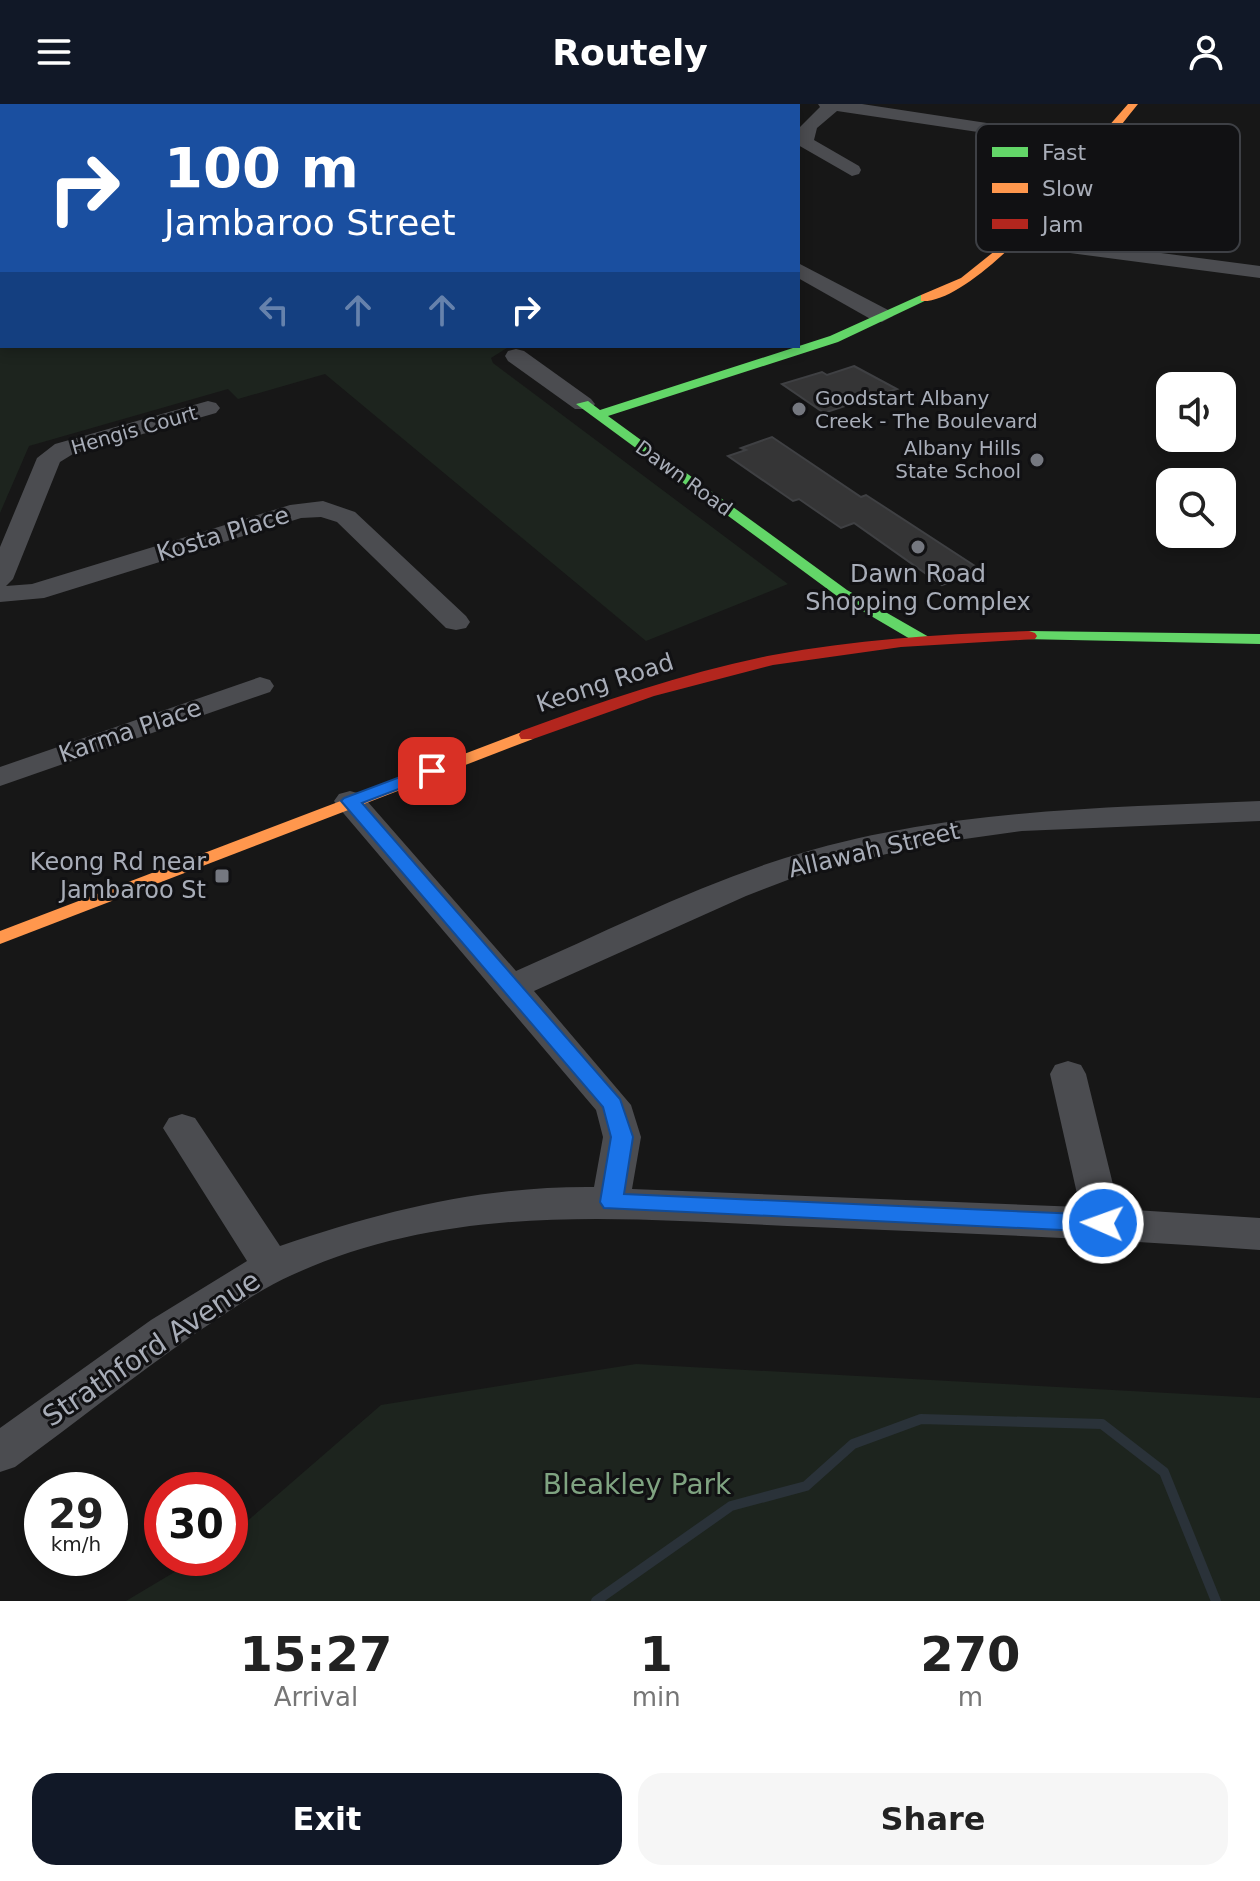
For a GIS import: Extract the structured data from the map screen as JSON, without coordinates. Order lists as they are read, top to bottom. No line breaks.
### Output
{"streets":{"street":["Hengis Court","Dawn Road","Kosta Place","Keong Road","Karma Place","Allawah Street","Strathford Avenue"]},"crossings":[["Dawn Road","Keong Road"]],"parks":["Bleakley Park"],"places":{"other":["Goodstart Albany Creek - The Boulevard","Albany Hills State School","Dawn Road Shopping Complex"],"transit":["Keong Rd near Jambaroo St"]},"legend":["Fast","Slow","Jam"],"page":{"header":"Routely","turn":["100 m","Jambaroo Street"],"speed":"29 km/h","limit":"30","eta":["15:27","Arrival","1","min","270","m"],"buttons":["Exit","Share"]}}
